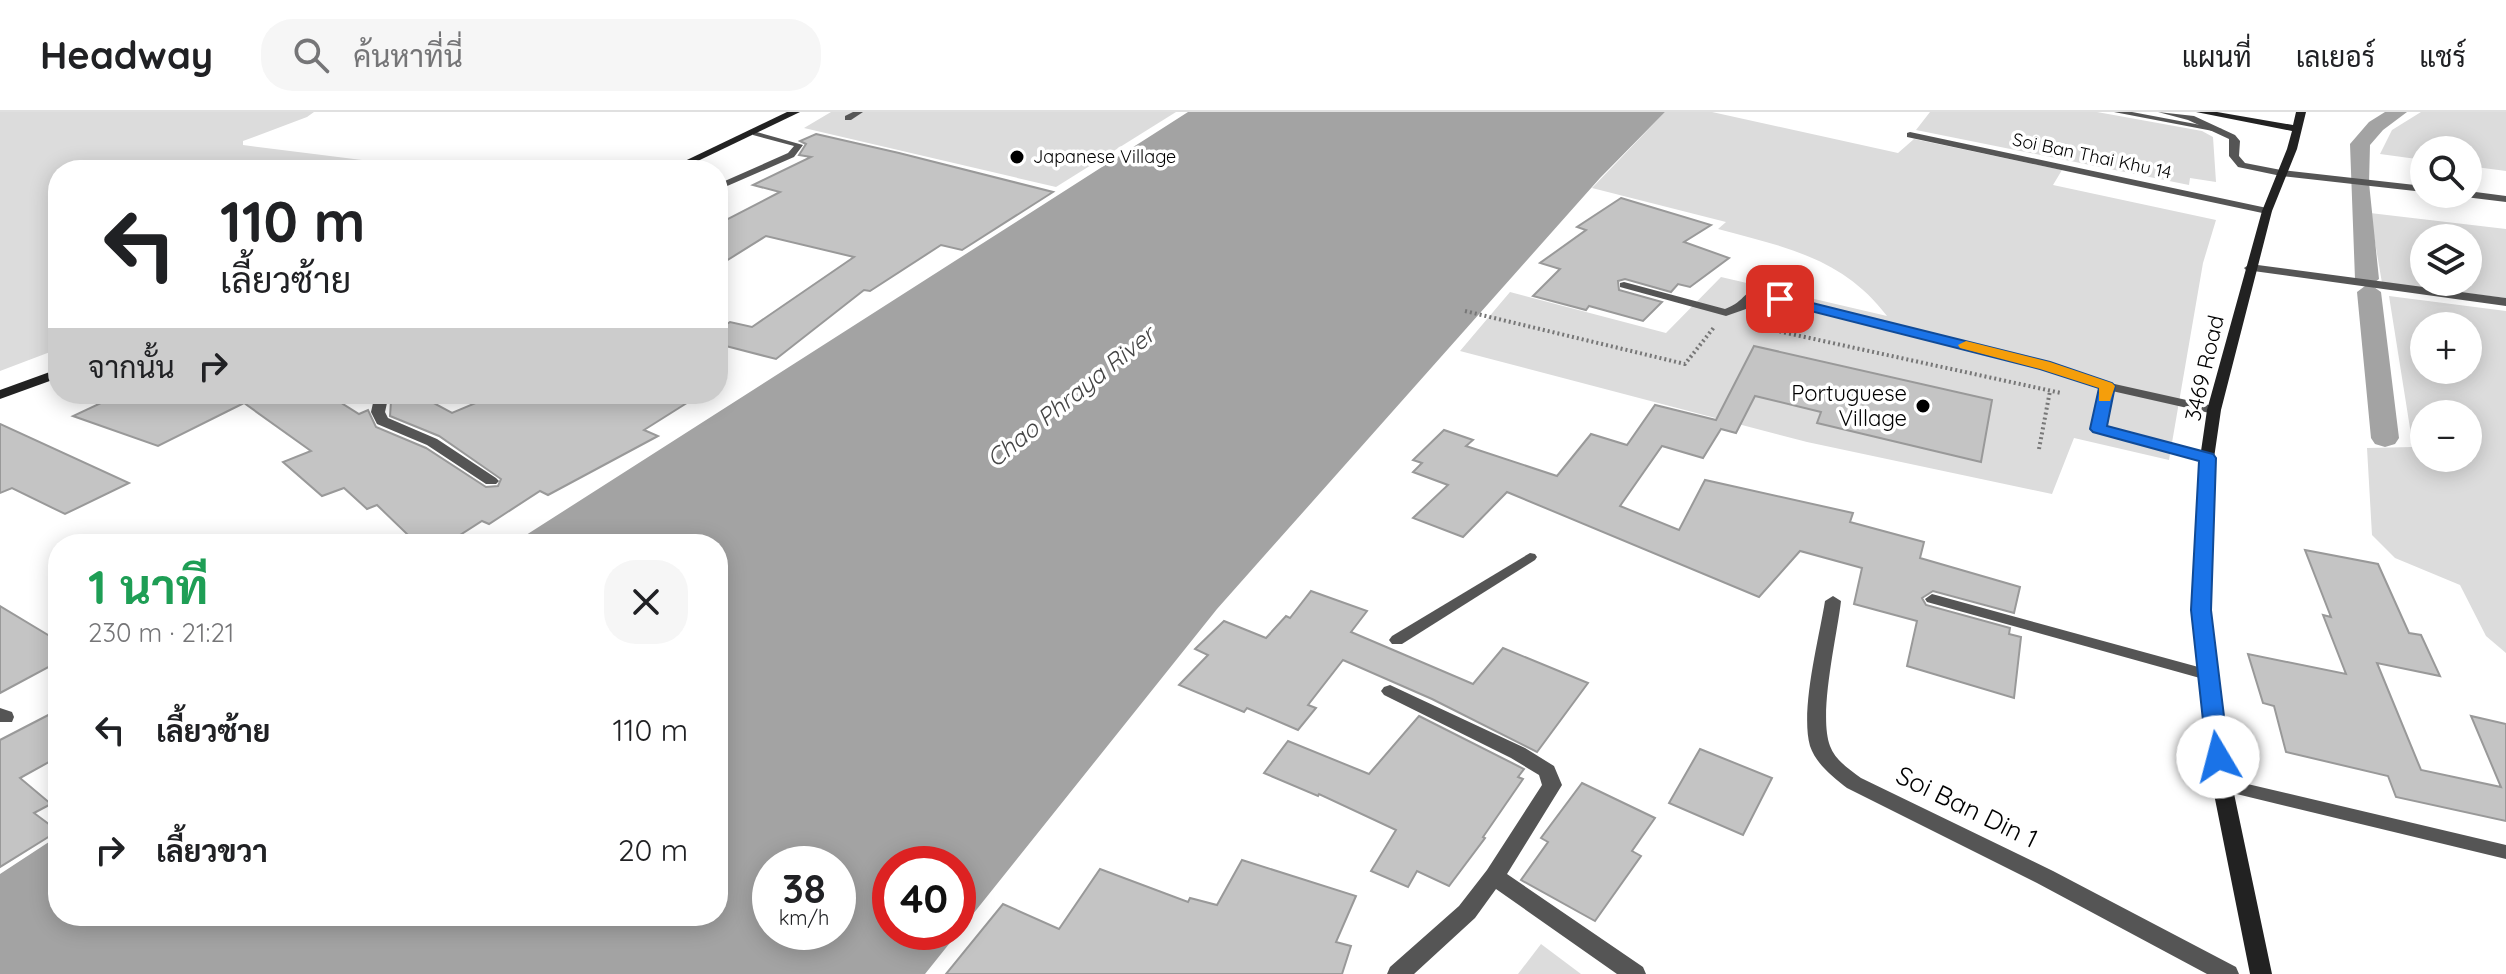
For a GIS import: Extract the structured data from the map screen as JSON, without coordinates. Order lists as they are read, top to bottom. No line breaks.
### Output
{"streets":{"street":["Soi Ban Thai Khu 14","3469 Road","Soi Ban Din 1"]},"crossings":[["Soi Ban Thai Khu 14","3469 Road"]],"water":["Chao Phraya River"],"places":["Japanese Village","Portuguese Village"],"page":{"header":"Headway","search":"ค้นหาที่นี่","nav":["แผนที่","เลเยอร์","แชร์"],"map_buttons":["+","−"],"turn":["110 m","เลี้ยวซ้าย"],"then":"จากนั้น","heading":["1 นาที","230 m · 21:21"],"list":[{"name":"เลี้ยวซ้าย","value":"110 m"},{"name":"เลี้ยวขวา","value":"20 m"}],"speed":"38 km/h","limit":"40"}}
